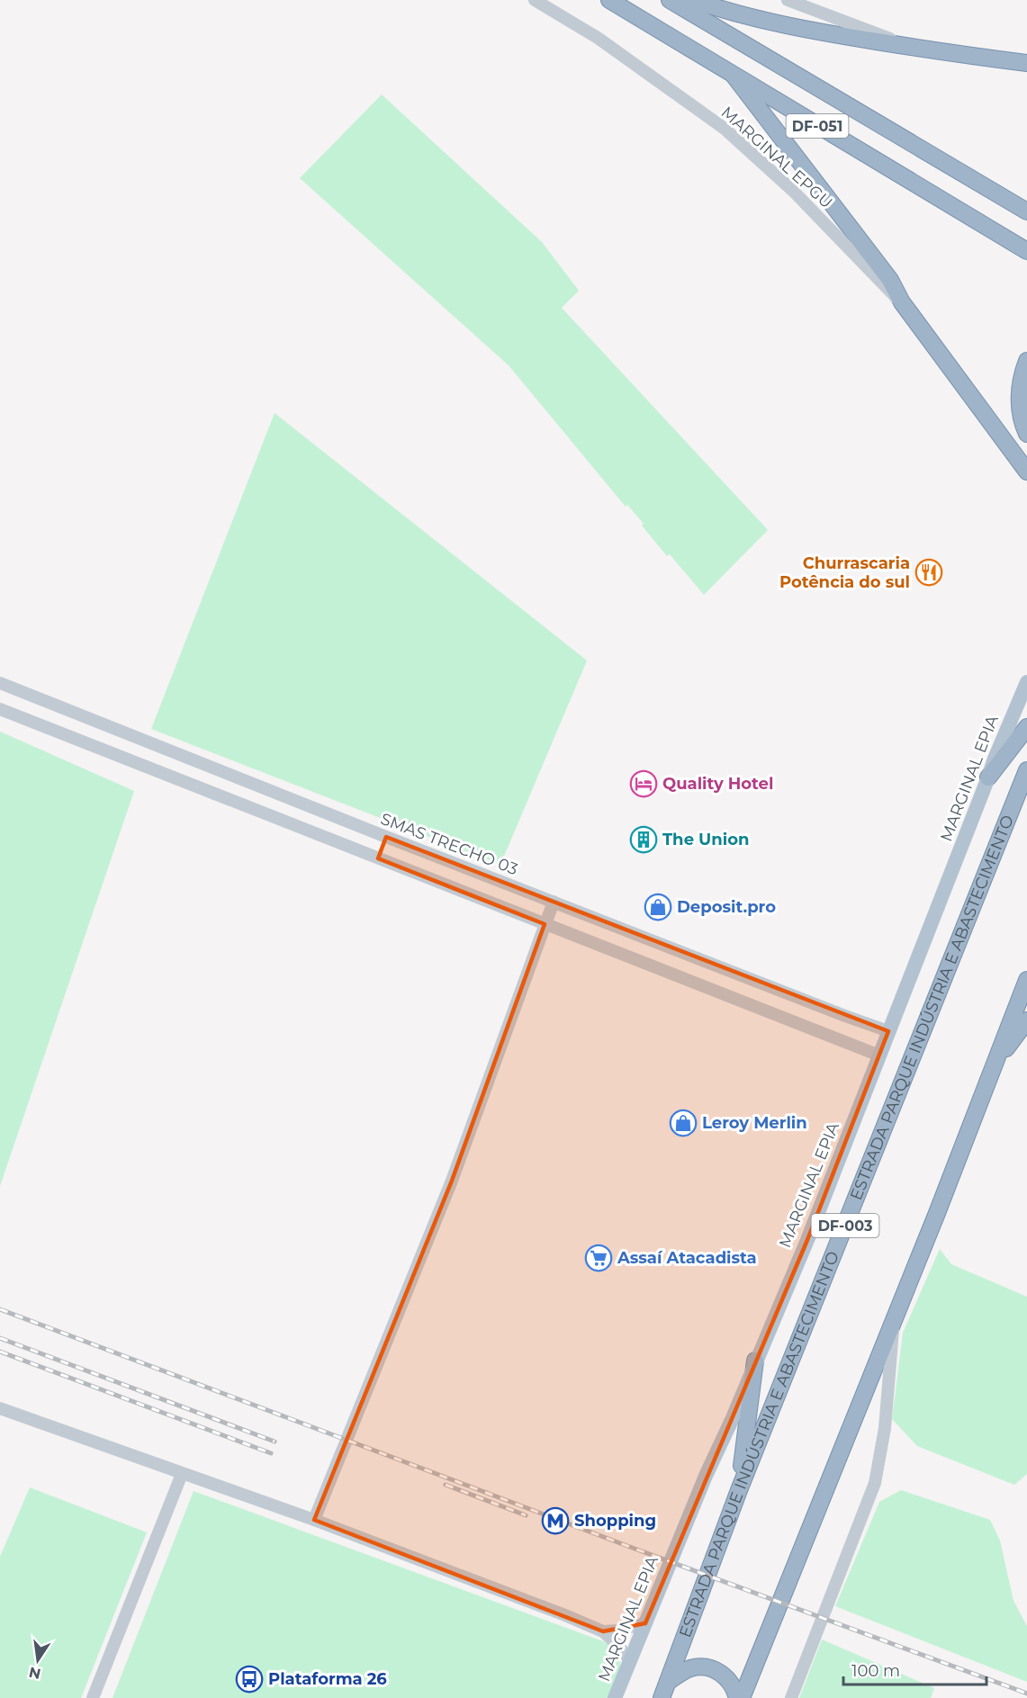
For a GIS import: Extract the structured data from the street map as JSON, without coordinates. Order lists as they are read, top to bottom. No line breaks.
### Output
{"streets":{"highway":["DF-051","ESTRADA PARQUE INDÚSTRIA E ABASTECIMENTO","DF-003"],"main road":["MARGINAL EPIA"],"street":["MARGINAL EPGU","SMAS TRECHO 03"]},"crossings":[["MARGINAL EPIA","SMAS TRECHO 03"]],"places":{"restaurant":["Churrascaria Potência do sul"],"hotel":["Quality Hotel"],"building":["The Union"],"shop":["Deposit.pro","Leroy Merlin"],"supermarket":["Assaí Atacadista"],"metro station":["Shopping"],"bus stop":["Plataforma 26"]},"scale_bar":"100 m","north":"bottom"}
